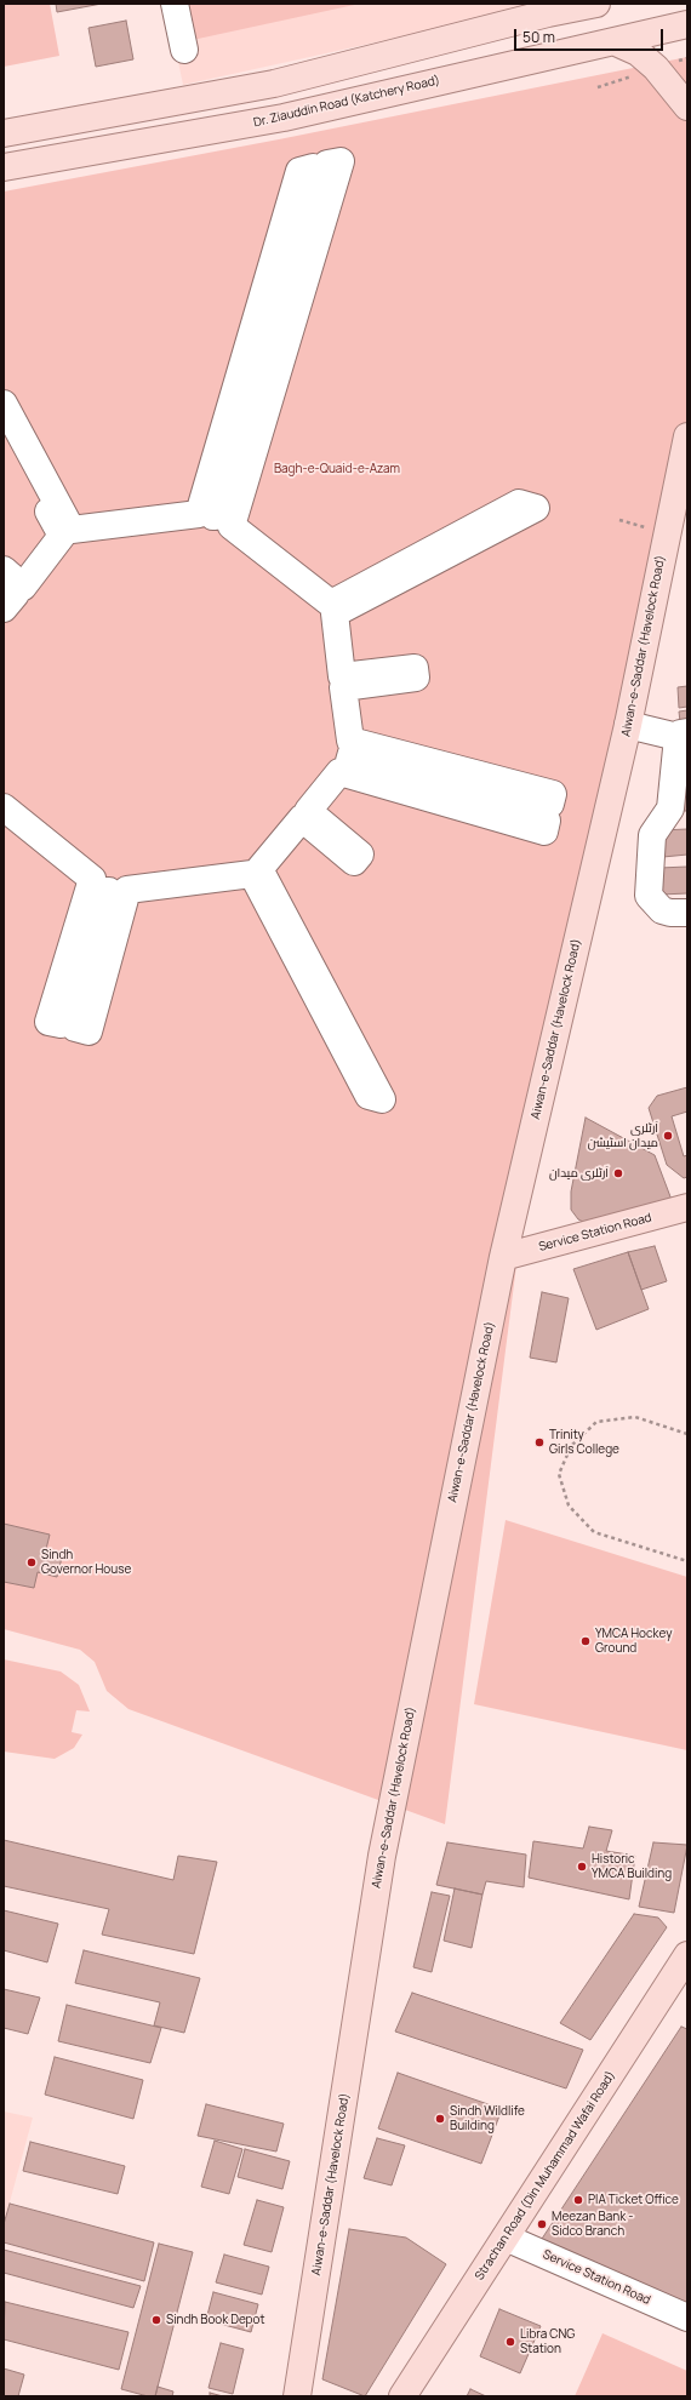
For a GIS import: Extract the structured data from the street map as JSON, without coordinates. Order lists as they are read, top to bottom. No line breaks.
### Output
{"streets":{"main road":["Dr. Ziauddin Road (Katchery Road)","Aiwan-e-Saddar (Havelock Road)","Service Station Road","Strachan Road (Din Muhammad Wafai Road)"]},"crossings":[["Aiwan-e-Saddar (Havelock Road)","Service Station Road"],["Service Station Road","Strachan Road (Din Muhammad Wafai Road)"]],"parks":["Bagh-e-Quaid-e-Azam"],"places":["آرٹلری میدان اسٹیشن","آرٹلری میدان","Trinity Girls College","Sindh Governor House","YMCA Hockey Ground","Historic YMCA Building","Sindh Wildlife Building","PIA Ticket Office","Meezan Bank - Sidco Branch","Sindh Book Depot","Libra CNG Station"],"scale_bar":"50 m"}
